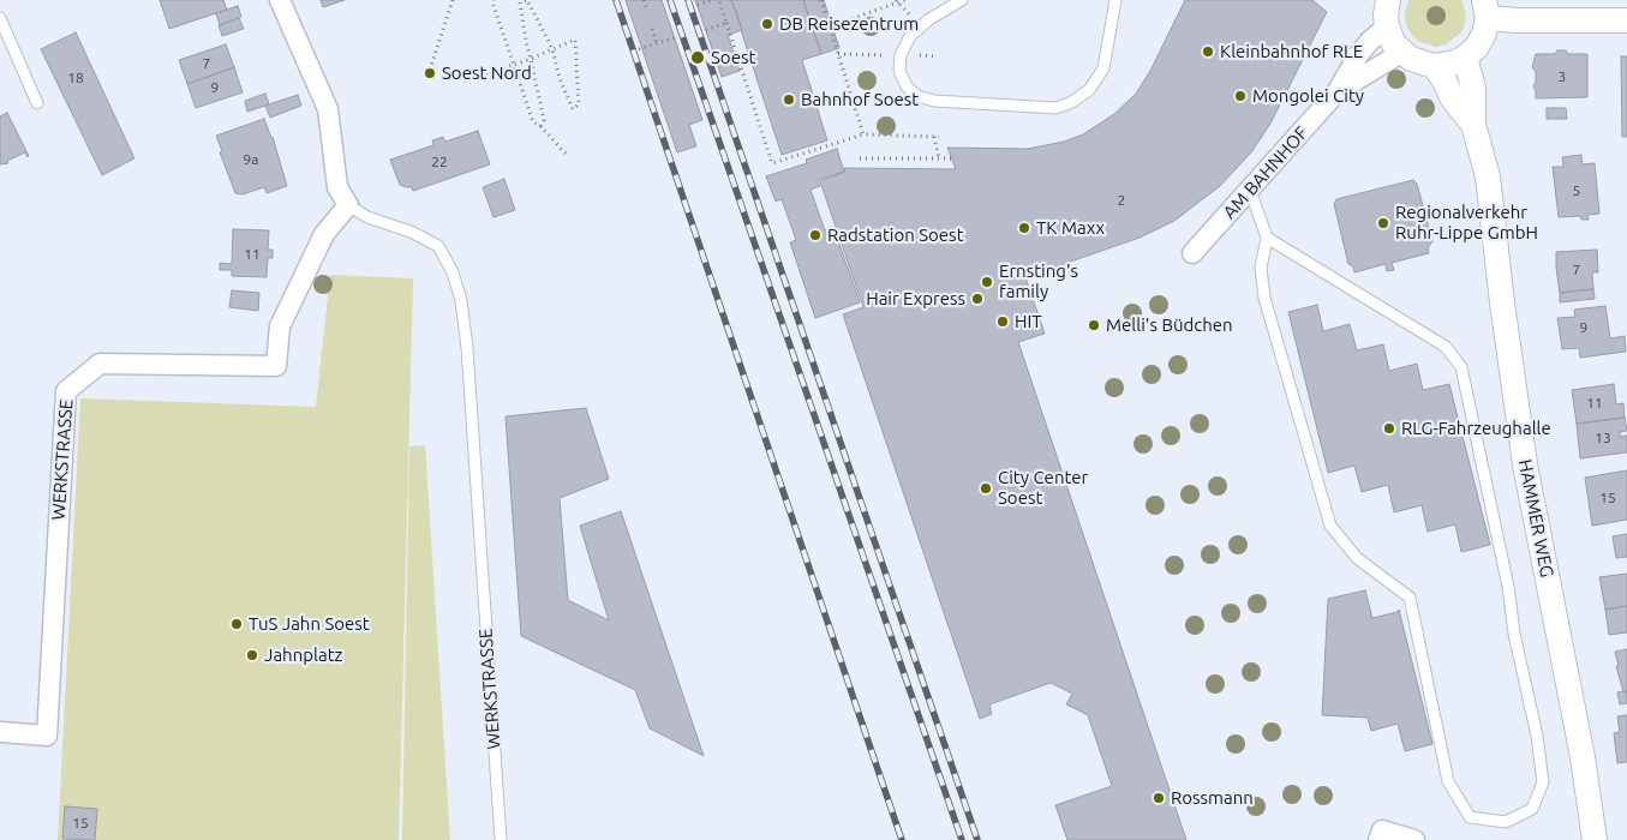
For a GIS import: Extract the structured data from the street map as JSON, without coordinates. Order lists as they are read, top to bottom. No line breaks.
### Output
{"streets":{"street":["AM BAHNHOF","WERKSTRASSE","HAMMER WEG"]},"places":["DB Reisezentrum","Kleinbahnhof RLE","Soest","Soest Nord","Mongolei City","Bahnhof Soest","Regionalverkehr Ruhr-Lippe GmbH","TK Maxx","Radstation Soest","Ernsting's family","Hair Express","HIT","Melli's Büdchen","RLG-Fahrzeughalle","City Center Soest","TuS Jahn Soest","Jahnplatz","Rossmann"],"house_numbers":["7","3","18","9","9a","22","5","2","11","7","9","11","13","15","15"]}
